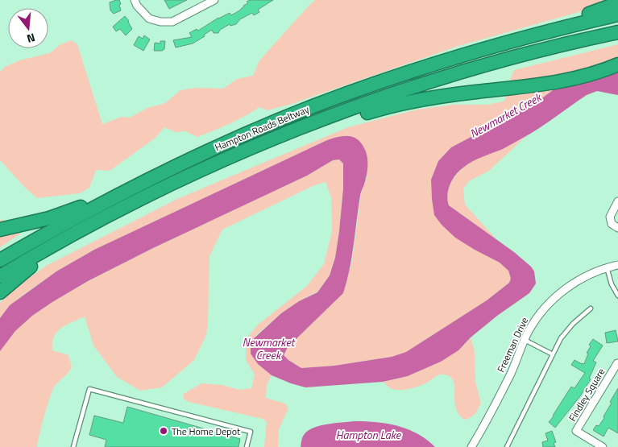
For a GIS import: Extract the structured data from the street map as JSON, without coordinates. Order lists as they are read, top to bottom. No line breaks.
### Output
{"streets":{"highway":["Hampton Roads Beltway"],"street":["Freeman Drive","Findley Square"]},"water":["Newmarket Creek","Hampton Lake"],"places":["The Home Depot"],"north":"bottom"}
